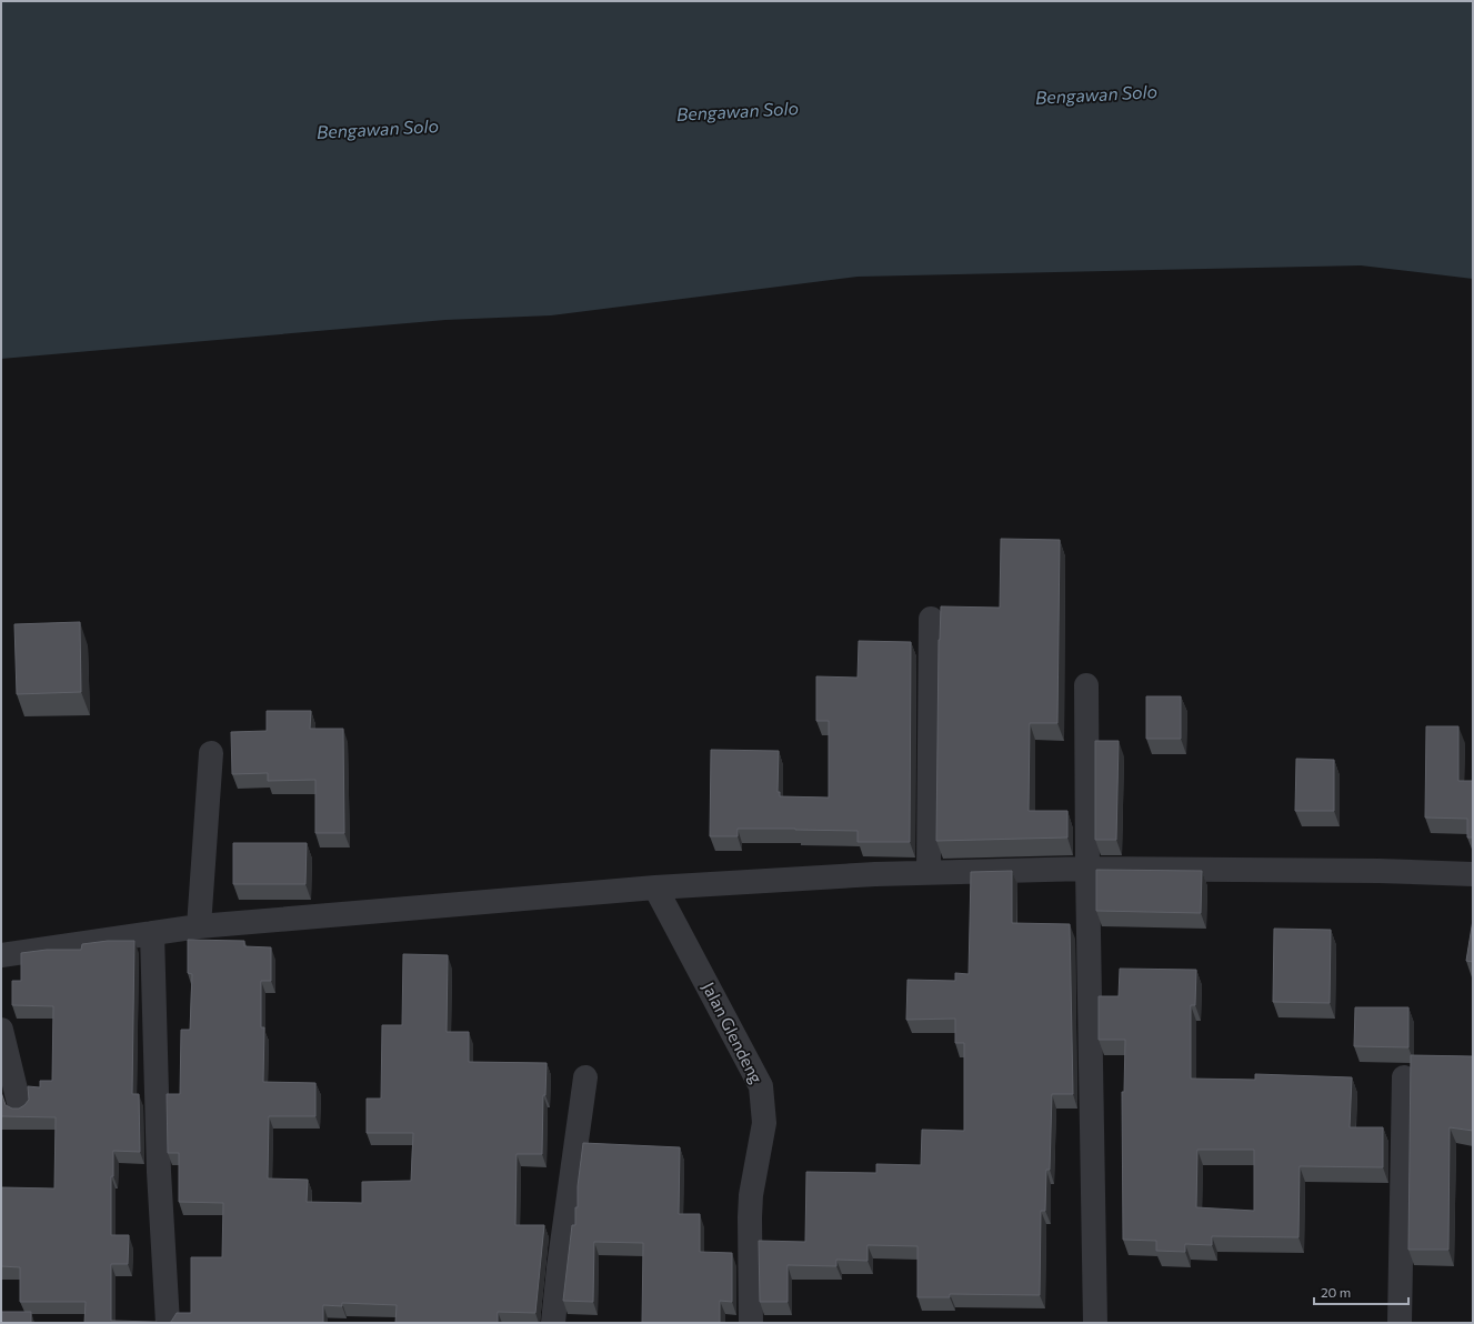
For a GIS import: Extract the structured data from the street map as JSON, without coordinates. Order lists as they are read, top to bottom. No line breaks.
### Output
{"streets":{"street":["Jalan Glendeng"]},"water":["Bengawan Solo"],"scale_bar":"20 m"}
